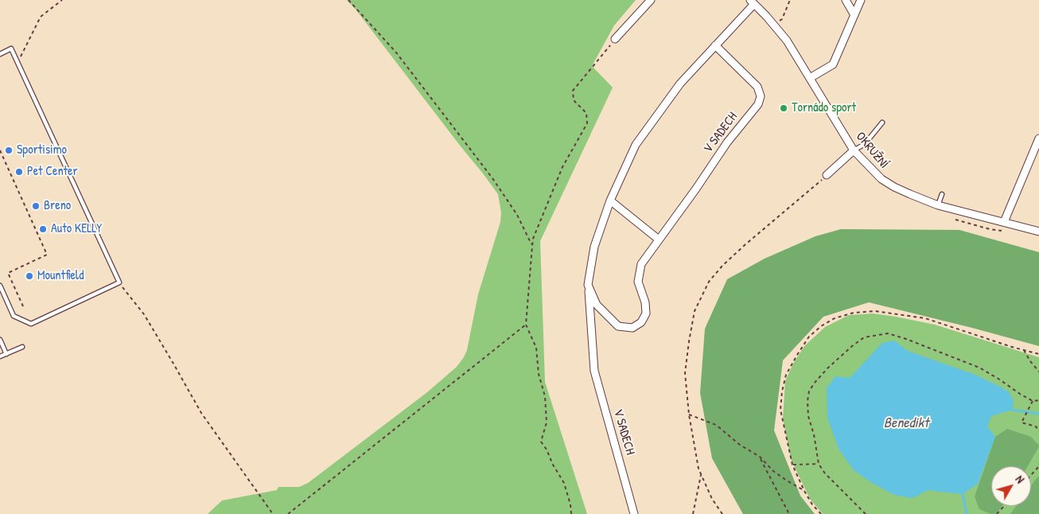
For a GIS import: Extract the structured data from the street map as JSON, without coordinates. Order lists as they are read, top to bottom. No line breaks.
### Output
{"streets":{"street":["V SADECH","OKRUŽNÍ"]},"crossings":[["V SADECH","OKRUŽNÍ"]],"water":["Benedikt"],"places":["Tornádo sport","Sportisimo","Pet Center","Breno","Auto KELLY","Mountfield"],"north":"top right"}
